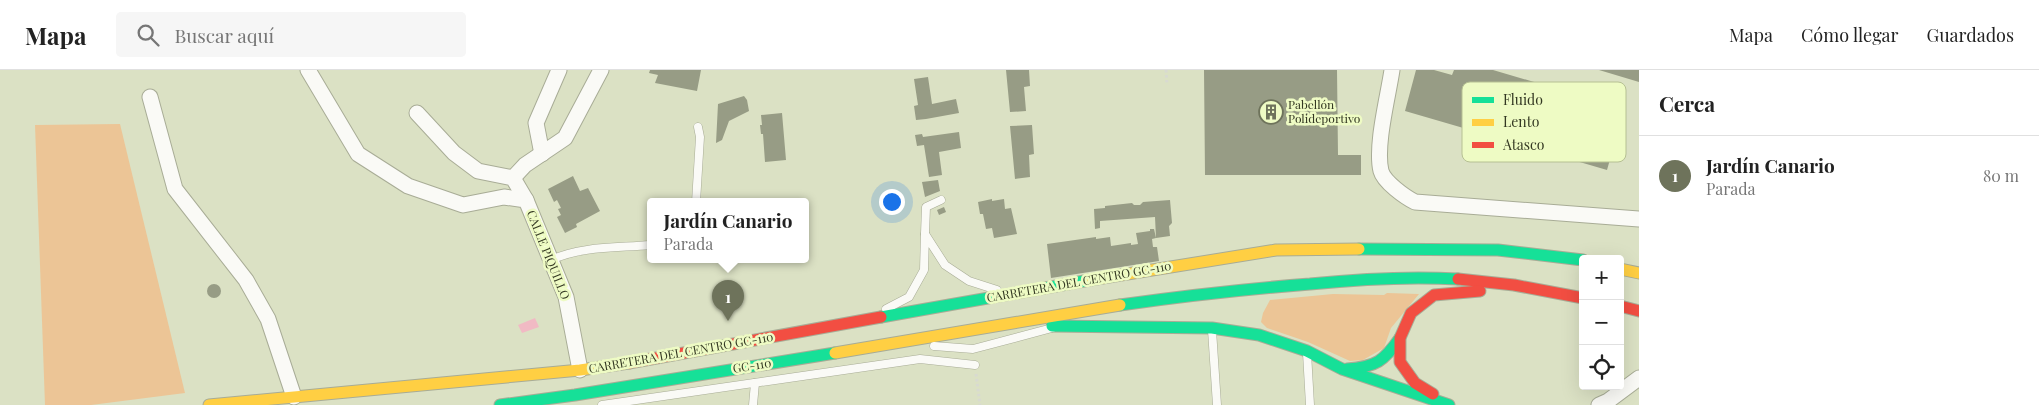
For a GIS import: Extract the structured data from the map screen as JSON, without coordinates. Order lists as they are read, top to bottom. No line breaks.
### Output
{"streets":{"main road":["CARRETERA DEL CENTRO GC-110","GC-110"],"street":["CALLE PIQUILLO"]},"crossings":[["CALLE PIQUILLO","CARRETERA DEL CENTRO GC-110"],["CALLE PIQUILLO","GC-110"],["CARRETERA DEL CENTRO GC-110","GC-110"]],"places":{"building":["Pabellón Polideportivo"]},"legend":["Fluido","Lento","Atasco"],"page":{"header":"Mapa","search":"Buscar aquí","nav":["Mapa","Cómo llegar","Guardados"],"heading":"Cerca","list":[{"mark":"1","name":"Jardín Canario","note":"Parada","value":"80 m"}],"popup":["Jardín Canario","Parada"],"map_buttons":["+","−"],"pins":"1"}}
